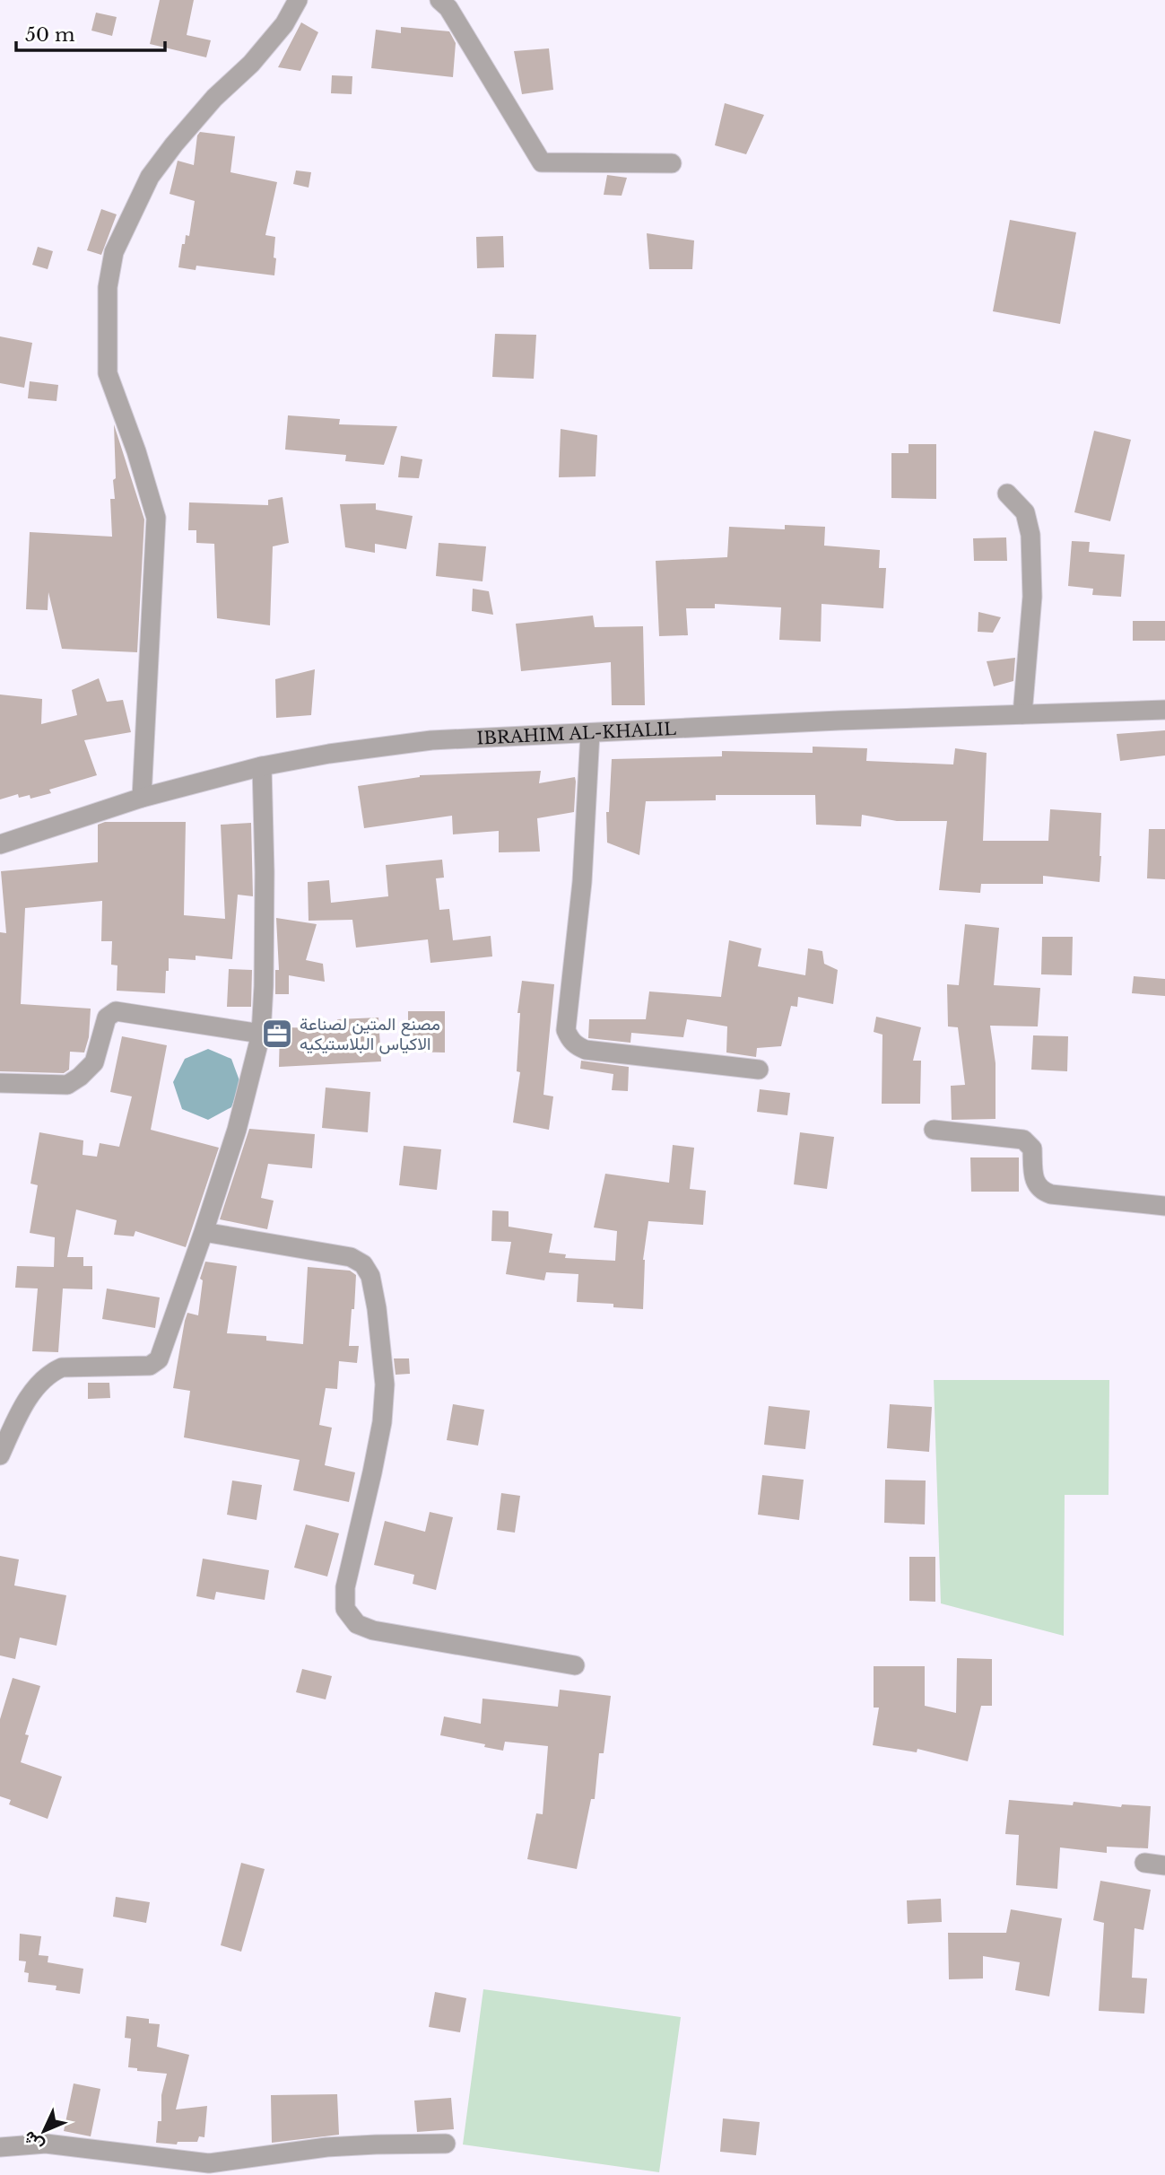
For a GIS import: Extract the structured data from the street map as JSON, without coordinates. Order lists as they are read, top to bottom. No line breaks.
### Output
{"streets":{"street":["IBRAHIM AL-KHALIL"]},"places":{"office":["مصنع المتين لصناعة الاكياس البلاستيكيه"]},"scale_bar":"50 m","north":"bottom left"}
